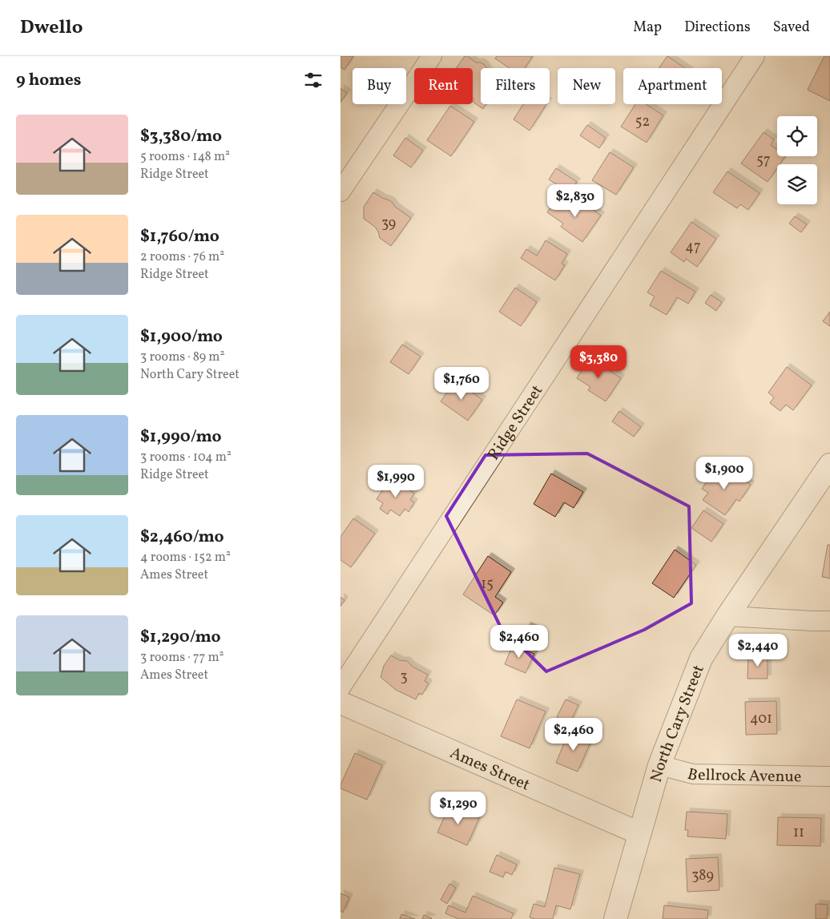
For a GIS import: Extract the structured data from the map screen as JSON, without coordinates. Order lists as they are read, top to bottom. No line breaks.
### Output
{"streets":{"street":["Ridge Street","North Cary Street","Ames Street","Bellrock Avenue"]},"crossings":[["North Cary Street","Ames Street"],["North Cary Street","Bellrock Avenue"]],"house_numbers":["52","57","39","47","15","3","401","11","389"],"page":{"header":"Dwello","nav":["Map","Directions","Saved"],"heading":"9 homes","chip":["Buy","Rent","Filters","New","Apartment"],"list":[{"name":"$3,380/mo","note":"5 rooms · 148 m² · Ridge Street"},{"name":"$1,760/mo","note":"2 rooms · 76 m² · Ridge Street"},{"name":"$1,900/mo","note":"3 rooms · 89 m² · North Cary Street"},{"name":"$1,990/mo","note":"3 rooms · 104 m² · Ridge Street"},{"name":"$2,460/mo","note":"4 rooms · 152 m² · Ames Street"},{"name":"$1,290/mo","note":"3 rooms · 77 m² · Ames Street"}],"price":["$2,830","$3,380","$1,760","$1,900","$1,990","$2,460","$2,440","$2,460","$1,290"]}}
